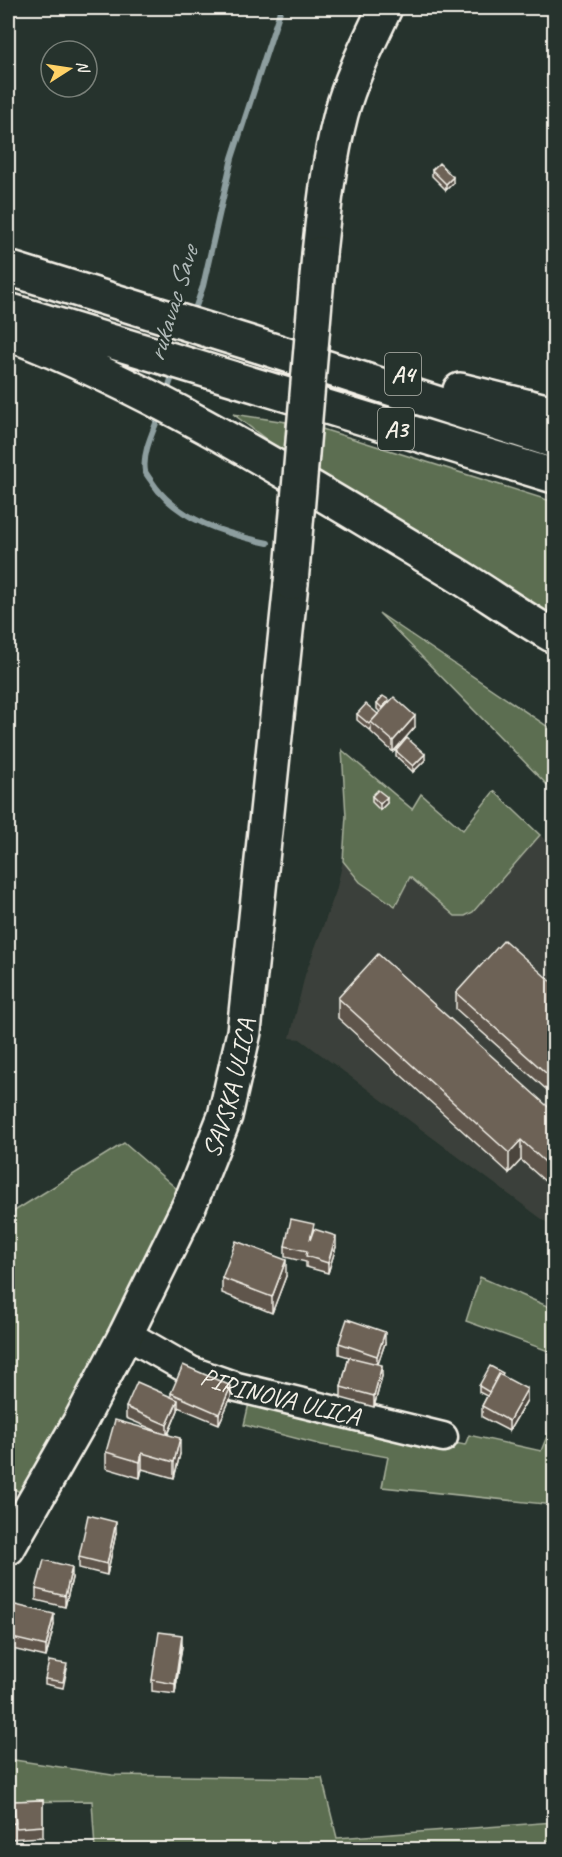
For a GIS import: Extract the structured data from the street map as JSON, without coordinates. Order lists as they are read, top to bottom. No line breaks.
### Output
{"streets":{"main road":["A4","A3","SAVSKA ULICA"],"street":["PIRINOVA ULICA"]},"crossings":[["A4","A3"],["SAVSKA ULICA","PIRINOVA ULICA"]],"water":["rukavac Save"],"north":"right"}
